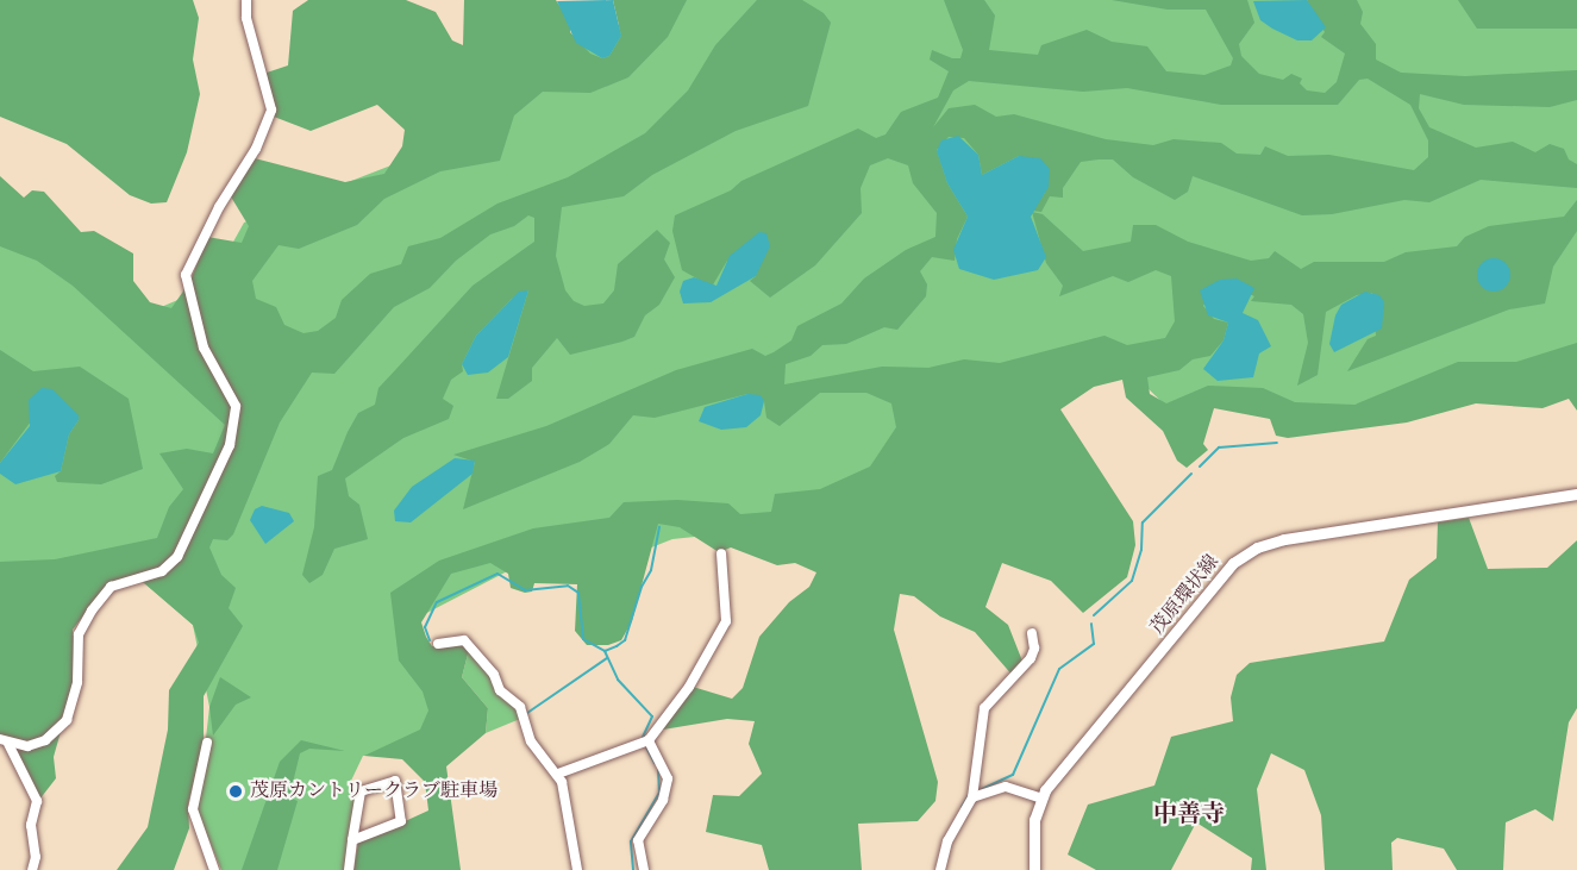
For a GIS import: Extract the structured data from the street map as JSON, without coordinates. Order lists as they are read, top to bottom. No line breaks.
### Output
{"streets":{"main road":["茂原環状線"]},"districts":["中善寺"],"places":["茂原カントリークラブ駐車場"]}
